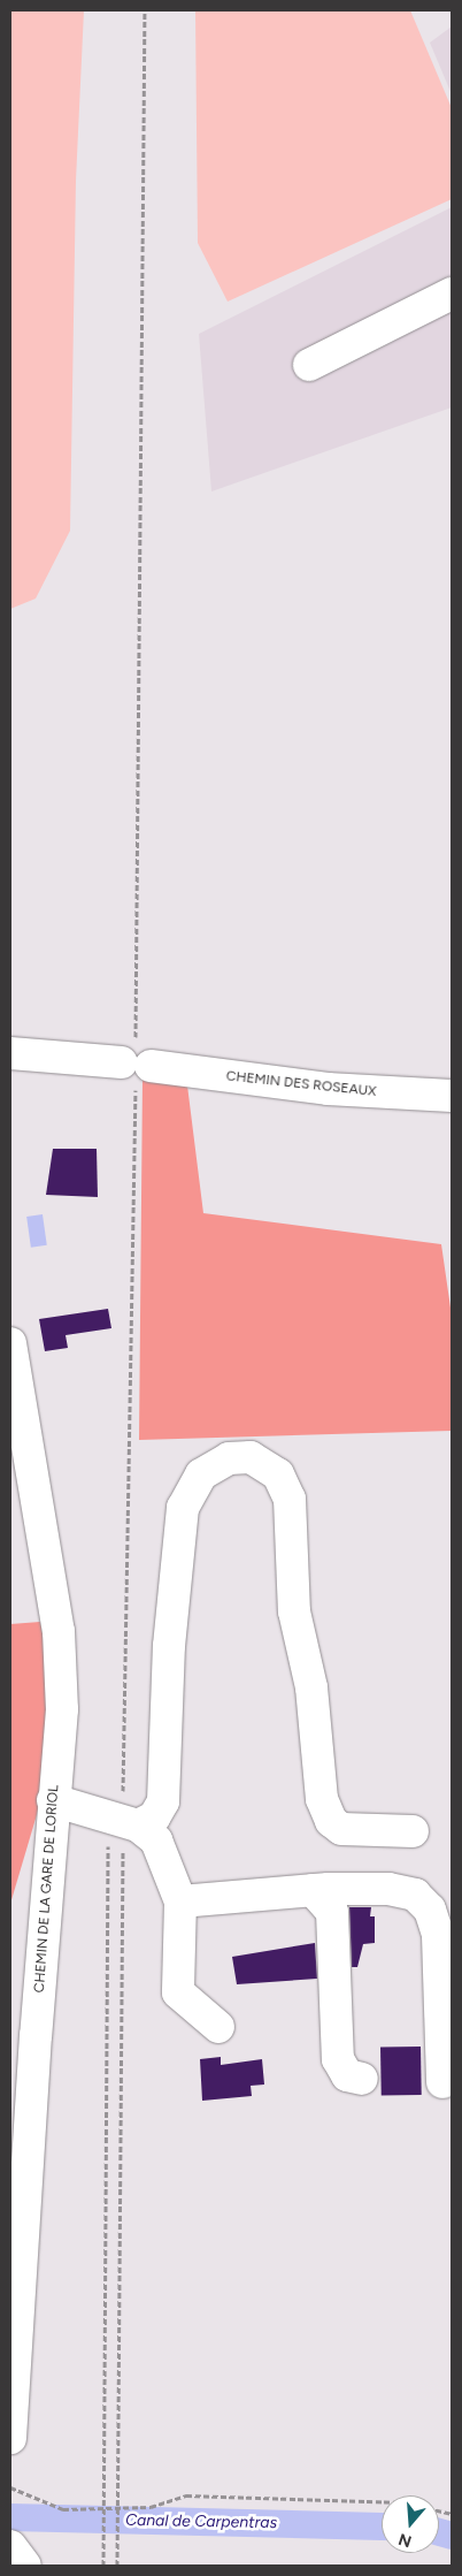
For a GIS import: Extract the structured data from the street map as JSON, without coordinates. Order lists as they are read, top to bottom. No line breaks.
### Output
{"streets":{"street":["CHEMIN DES ROSEAUX","CHEMIN DE LA GARE DE LORIOL"]},"water":["Canal de Carpentras"],"north":"bottom"}
